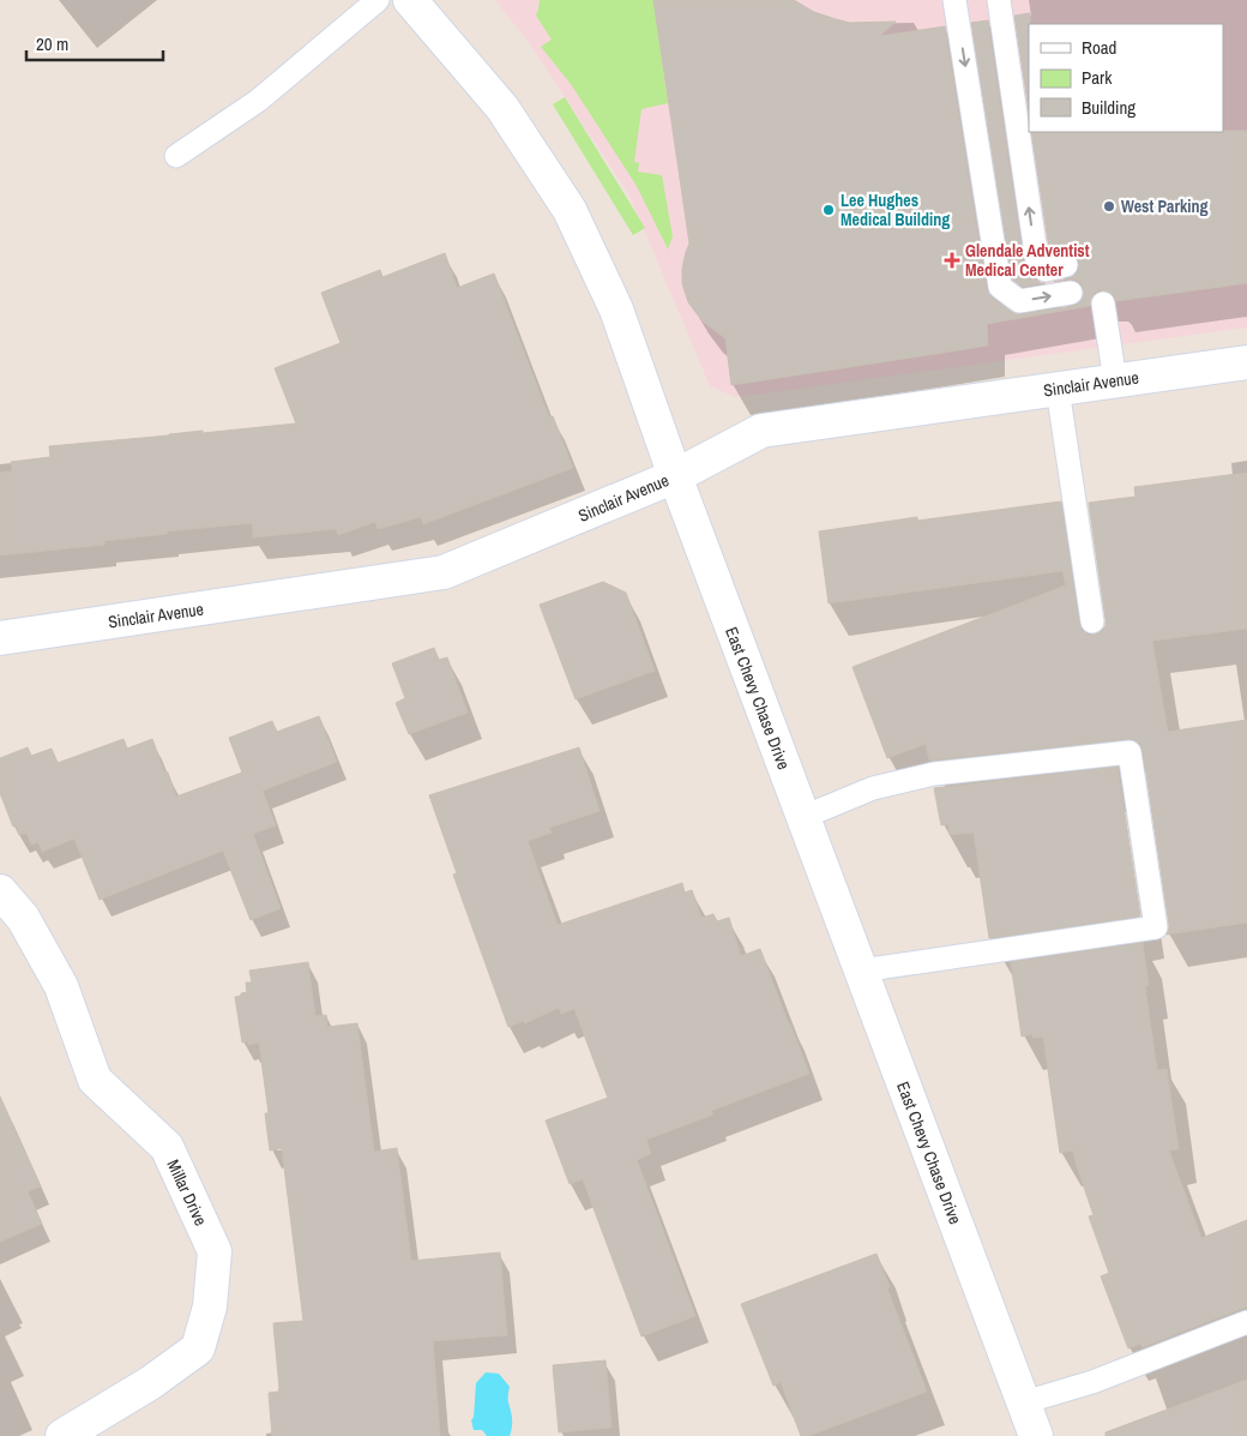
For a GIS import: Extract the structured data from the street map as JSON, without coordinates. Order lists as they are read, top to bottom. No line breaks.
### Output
{"streets":{"street":["Sinclair Avenue","East Chevy Chase Drive","Millar Drive"]},"crossings":[["Sinclair Avenue","East Chevy Chase Drive"]],"places":{"other":["West Parking","Lee Hughes Medical Building"],"health":["Glendale Adventist Medical Center"]},"legend":["Road","Park","Building"],"scale_bar":"20 m"}
